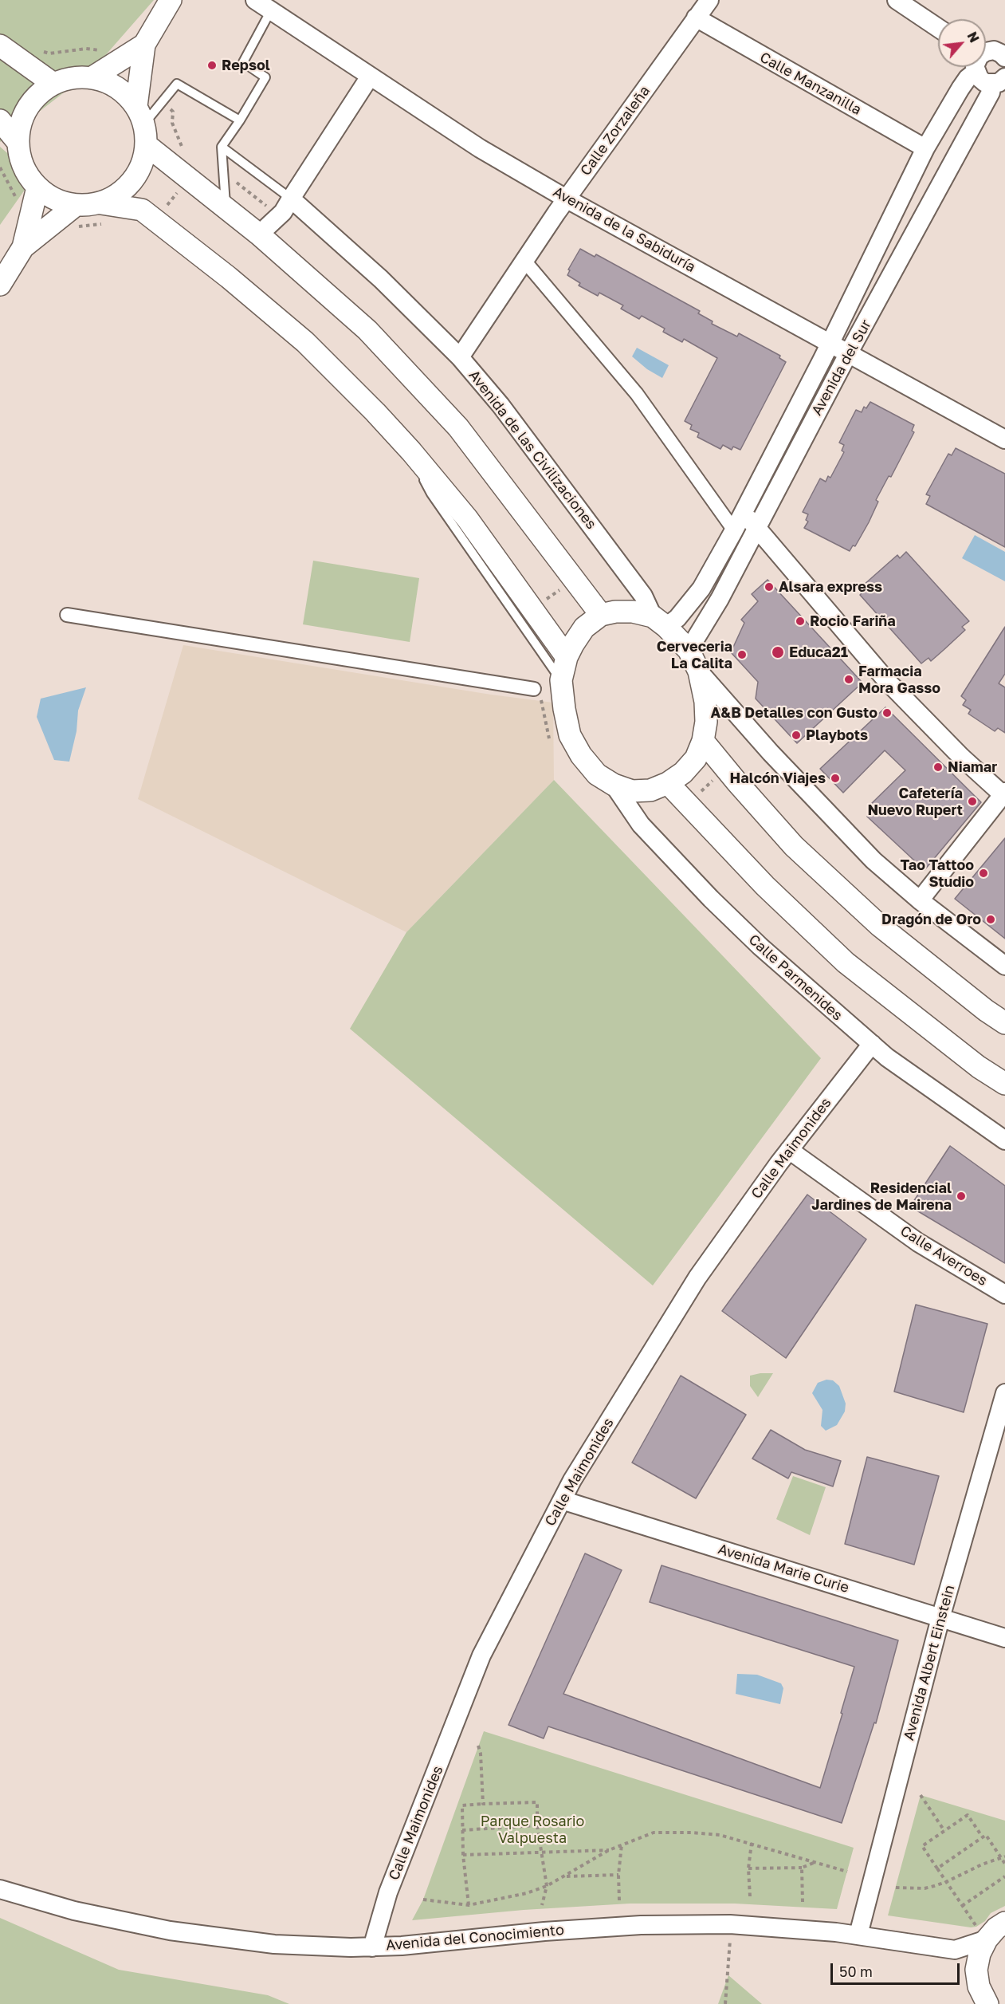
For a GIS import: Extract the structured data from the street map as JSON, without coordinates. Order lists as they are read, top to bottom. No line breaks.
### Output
{"streets":{"street":["Calle Manzanilla","Calle Zorzaleña","Avenida de la Sabiduría","Avenida del Sur","Avenida de las Civilizaciones","Calle Parmenides","Calle Maimonides","Calle Averroes","Avenida Marie Curie","Avenida Albert Einstein","Avenida del Conocimiento"]},"crossings":[["Calle Manzanilla","Calle Zorzaleña"],["Calle Manzanilla","Avenida del Sur"],["Calle Zorzaleña","Avenida de la Sabiduría"],["Calle Zorzaleña","Avenida de las Civilizaciones"],["Avenida de la Sabiduría","Avenida del Sur"],["Avenida del Sur","Avenida de las Civilizaciones"],["Avenida del Sur","Calle Parmenides"],["Avenida de las Civilizaciones","Calle Parmenides"],["Calle Parmenides","Calle Maimonides"],["Calle Maimonides","Calle Averroes"],["Calle Maimonides","Avenida Marie Curie"],["Calle Maimonides","Avenida del Conocimiento"],["Avenida Marie Curie","Avenida Albert Einstein"],["Avenida Albert Einstein","Avenida del Conocimiento"]],"parks":["Parque Rosario Valpuesta"],"places":["Repsol","Alsara express","Rocio Fariña","Educa21","Cerveceria La Calita","Farmacia Mora Gasso","A&B Detalles con Gusto","Playbots","Niamar","Halcón Viajes","Cafetería Nuevo Rupert","Tao Tattoo Studio","Dragón de Oro","Residencial Jardines de Mairena"],"scale_bar":"50 m","north":"top right"}
